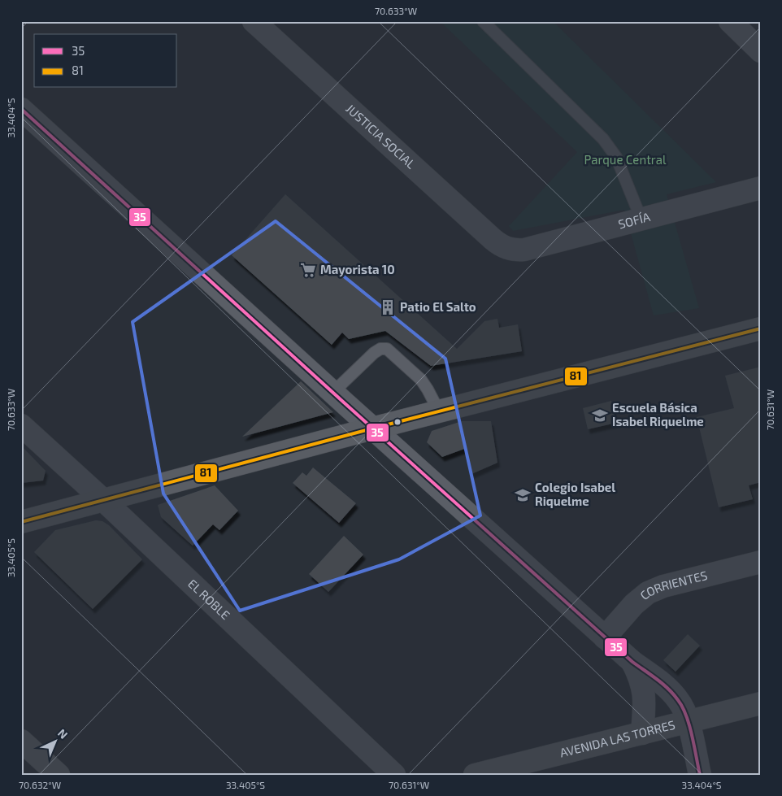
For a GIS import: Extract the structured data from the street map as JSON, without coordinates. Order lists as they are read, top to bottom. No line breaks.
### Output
{"streets":{"main road":["AVENIDA LAS TORRES"],"street":["JUSTICIA SOCIAL","SOFÍA","CORRIENTES","EL ROBLE"]},"crossings":[["JUSTICIA SOCIAL","SOFÍA"]],"parks":["Parque Central"],"places":{"supermarket":["Mayorista 10"],"building":["Patio El Salto"],"school or university":["Escuela Básica Isabel Riquelme","Colegio Isabel Riquelme"]},"lines":["transit line 35","transit line 81"],"legend":["35","81"],"north":"top right","coordinates":["70.633°W","33.404°S","70.631°W","33.405°S","70.632°W"]}
